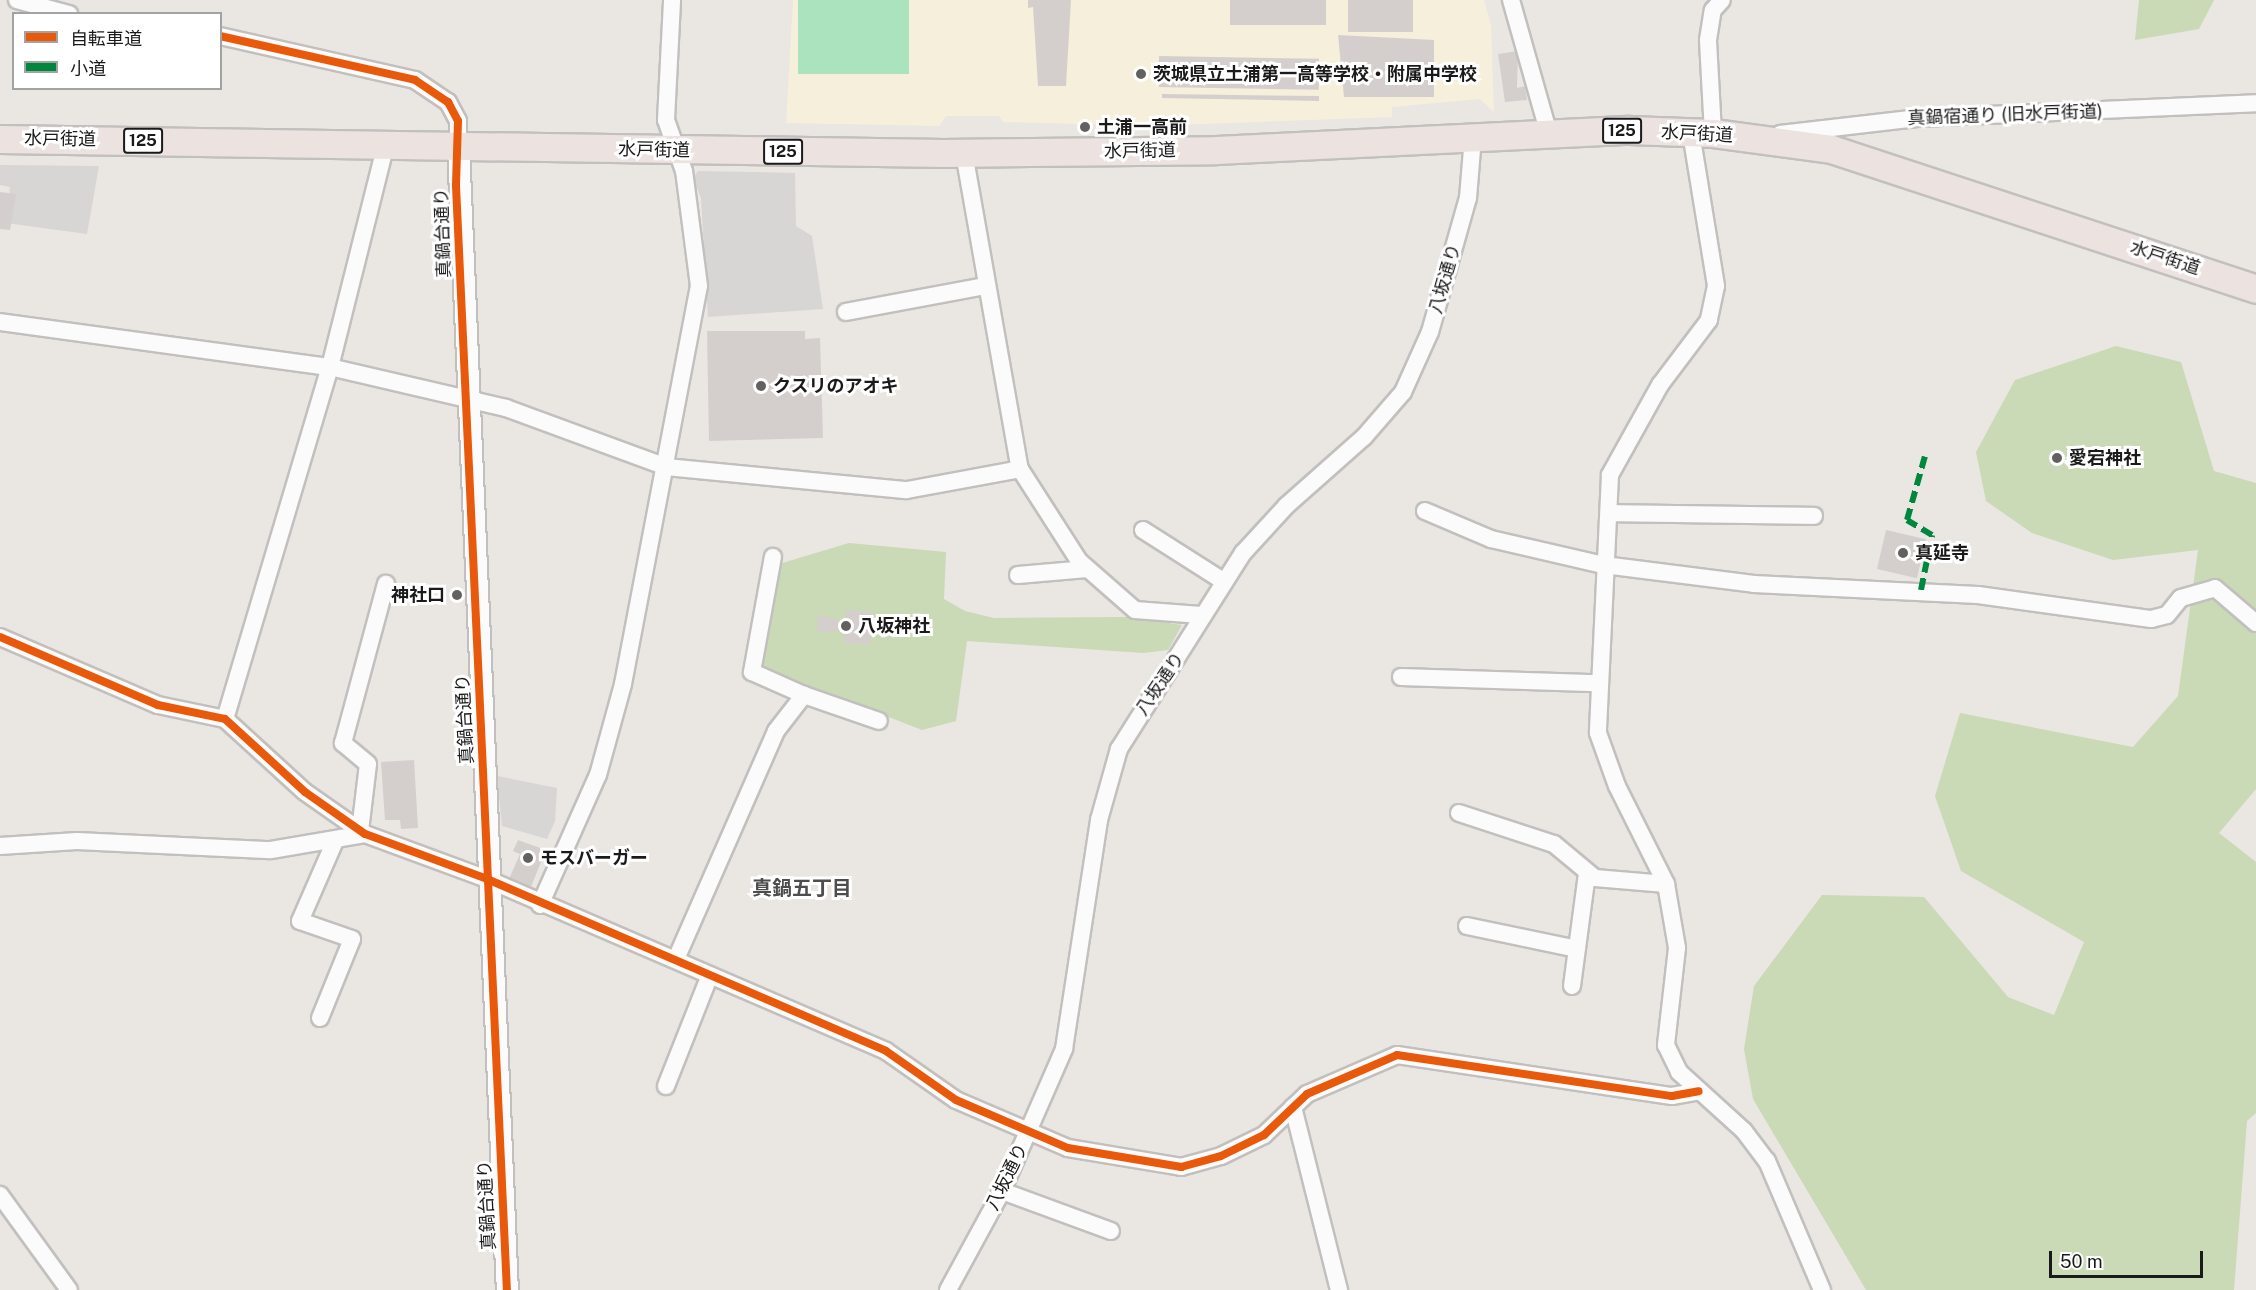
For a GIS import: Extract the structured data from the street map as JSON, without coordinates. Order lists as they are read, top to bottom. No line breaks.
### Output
{"streets":{"highway":["125","水戸街道"],"street":["真鍋宿通り (旧水戸街道)","真鍋台通り","八坂通り"]},"crossings":[["真鍋宿通り (旧水戸街道)","水戸街道"],["水戸街道","真鍋台通り"],["水戸街道","八坂通り"]],"districts":["真鍋五丁目"],"places":["茨城県立土浦第一高等学校・附属中学校","土浦一高前","クスリのアオキ","愛宕神社","真延寺","神社口","八坂神社","モスバーガー"],"legend":["自転車道","小道"],"scale_bar":"50 m"}
